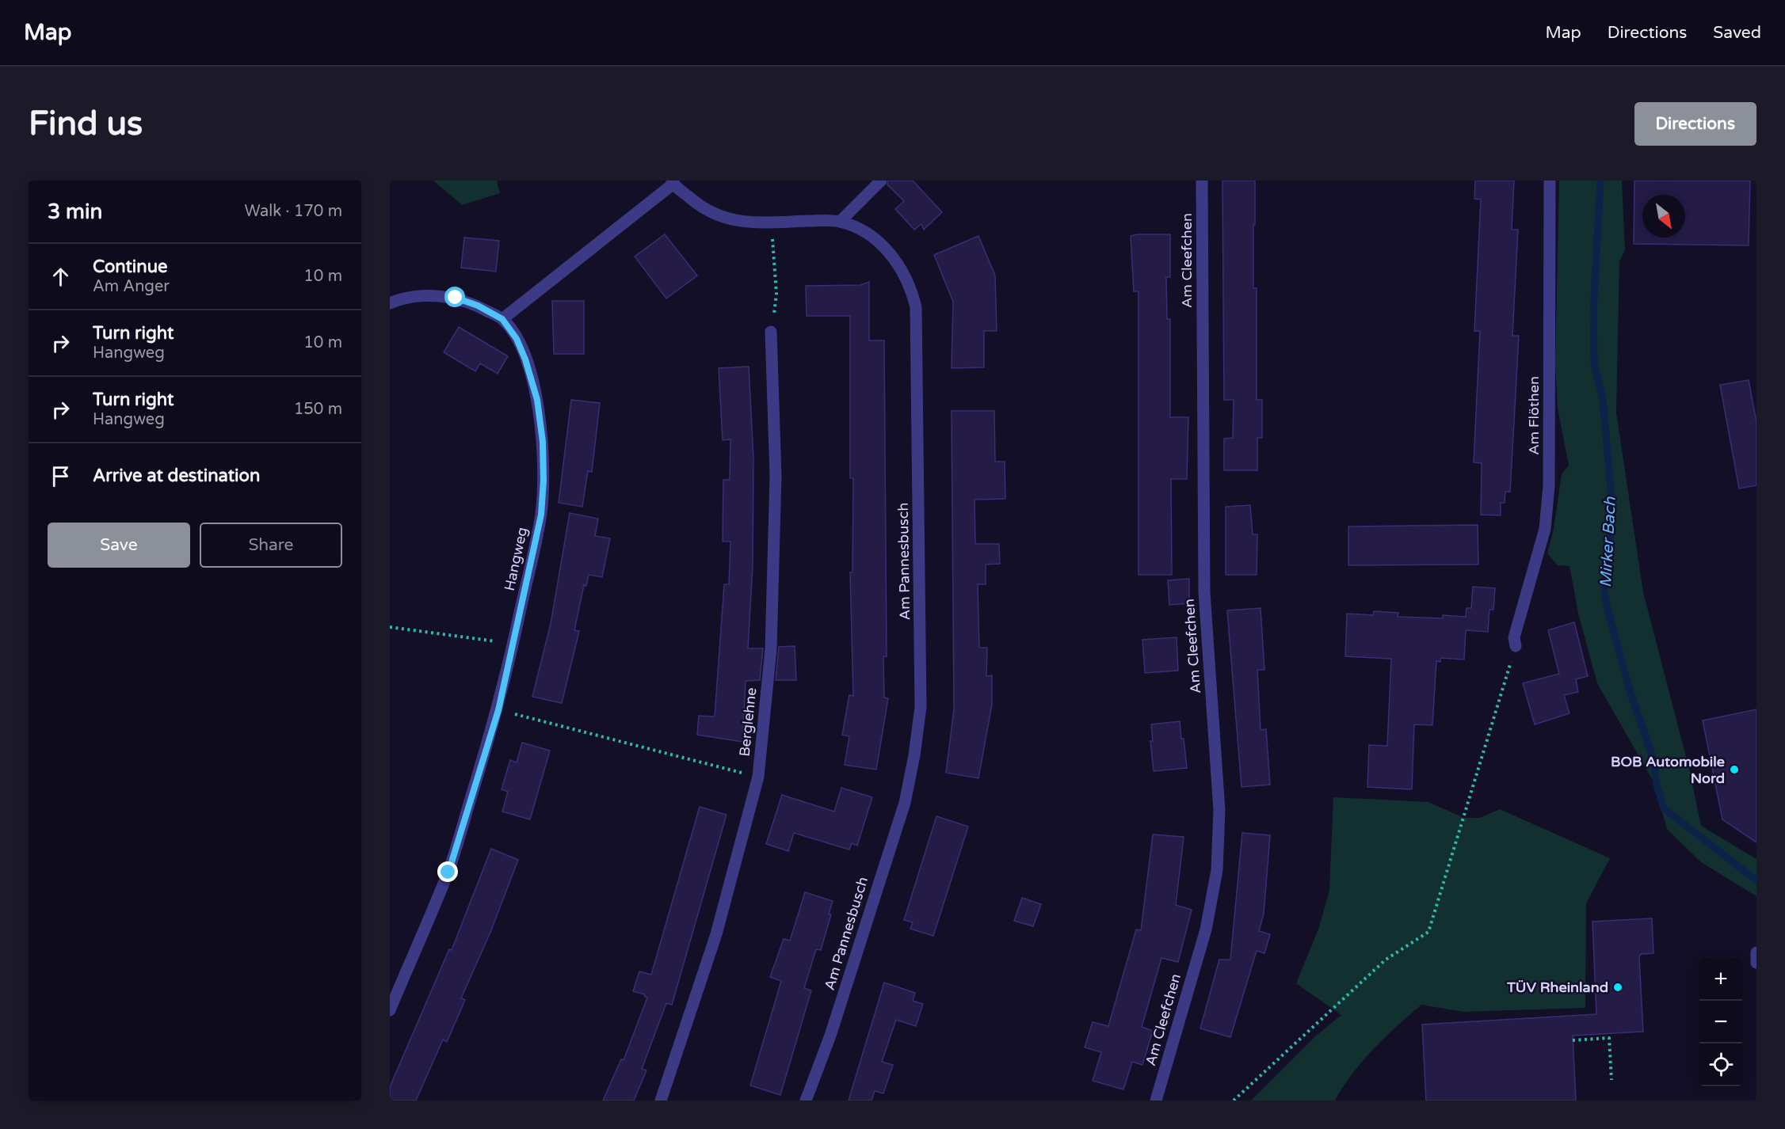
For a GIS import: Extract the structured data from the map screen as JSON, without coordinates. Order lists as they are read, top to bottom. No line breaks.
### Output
{"streets":{"street":["Am Cleefchen","Am Flöthen","Hangweg","Am Pannesbusch","Berglehne"]},"water":["Mirker Bach"],"places":["BOB Automobile Nord","TÜV Rheinland"],"north":"bottom right","page":{"header":"Map","nav":["Map","Directions","Saved"],"buttons":["Directions",["Save","Share"]],"title":"Find us","heading":["3 min","Walk · 170 m"],"list":[["Continue","Am Anger","10 m"],["Turn right","Hangweg","10 m"],["Turn right","Hangweg","150 m"],"Arrive at destination"],"map_buttons":["+","−"]}}
